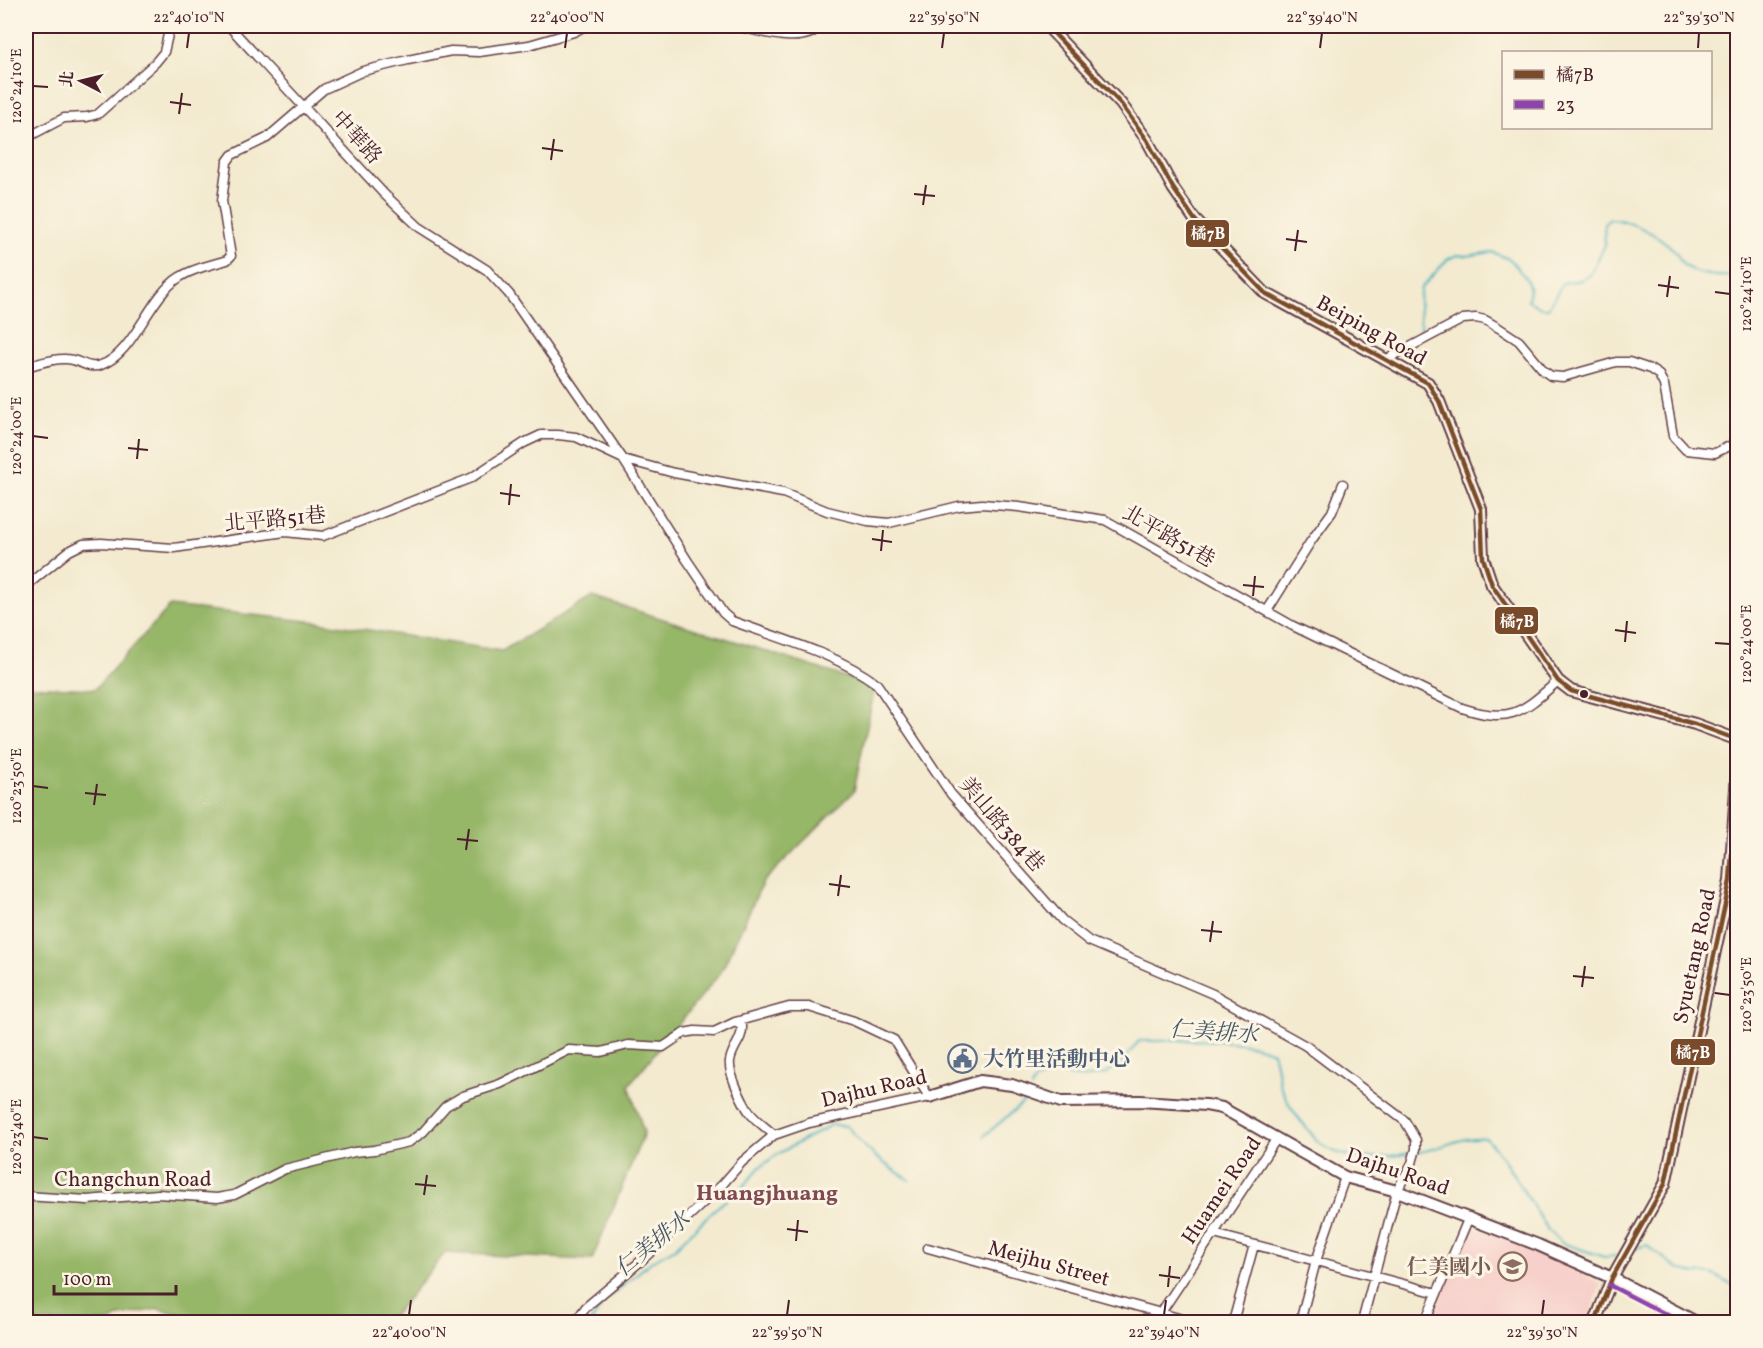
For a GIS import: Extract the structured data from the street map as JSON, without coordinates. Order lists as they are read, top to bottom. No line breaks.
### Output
{"streets":{"street":["中華路","Beiping Road","北平路51巷","美山路384巷","Syuetang Road","Dajhu Road","Changchun Road","Huamei Road","Meijhu Street"]},"crossings":[["中華路","北平路51巷"],["中華路","美山路384巷"],["Beiping Road","北平路51巷"],["北平路51巷","美山路384巷"],["美山路384巷","Dajhu Road"],["Syuetang Road","Dajhu Road"],["Dajhu Road","Changchun Road"],["Dajhu Road","Huamei Road"],["Huamei Road","Meijhu Street"]],"districts":["Huangjhuang"],"water":["仁美排水"],"places":{"public building":["大竹里活動中心"],"school or university":["仁美國小"]},"lines":["transit line 橘7B","transit line 23"],"legend":["橘7B","23"],"scale_bar":"100 m","north":"left","coordinates":["22°40'10\"N","22°40'00\"N","22°39'50\"N","22°39'40\"N","22°39'30\"N","120°24'10\"E","120°24'00\"E","120°23'50\"E","120°23'40\"E"]}
